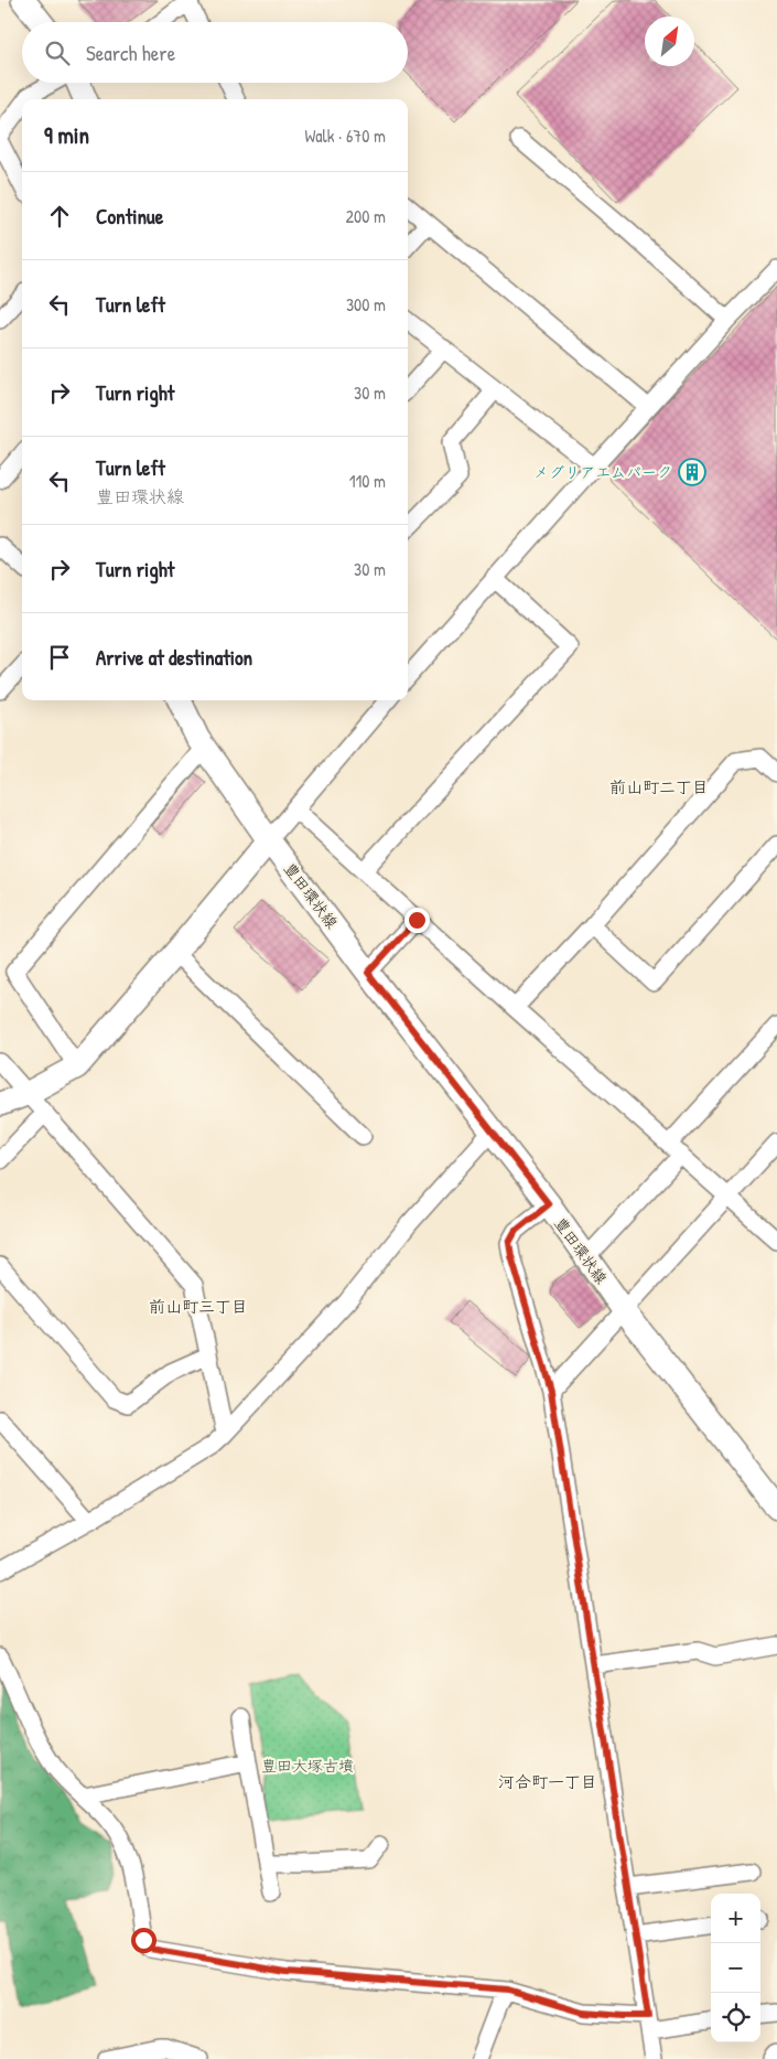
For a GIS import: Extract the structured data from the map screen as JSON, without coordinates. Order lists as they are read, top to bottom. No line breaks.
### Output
{"streets":{"main road":["豊田環状線"]},"districts":["前山町二丁目","前山町三丁目","河合町一丁目"],"parks":["豊田大塚古墳"],"places":{"building":["メグリアエムパーク"]},"north":"top right","page":{"search":"Search here","heading":["9 min","Walk · 670 m"],"list":[["Continue","200 m"],["Turn left","300 m"],["Turn right","30 m"],["Turn left","豊田環状線","110 m"],["Turn right","30 m"],"Arrive at destination"],"map_buttons":["+","−"]}}
